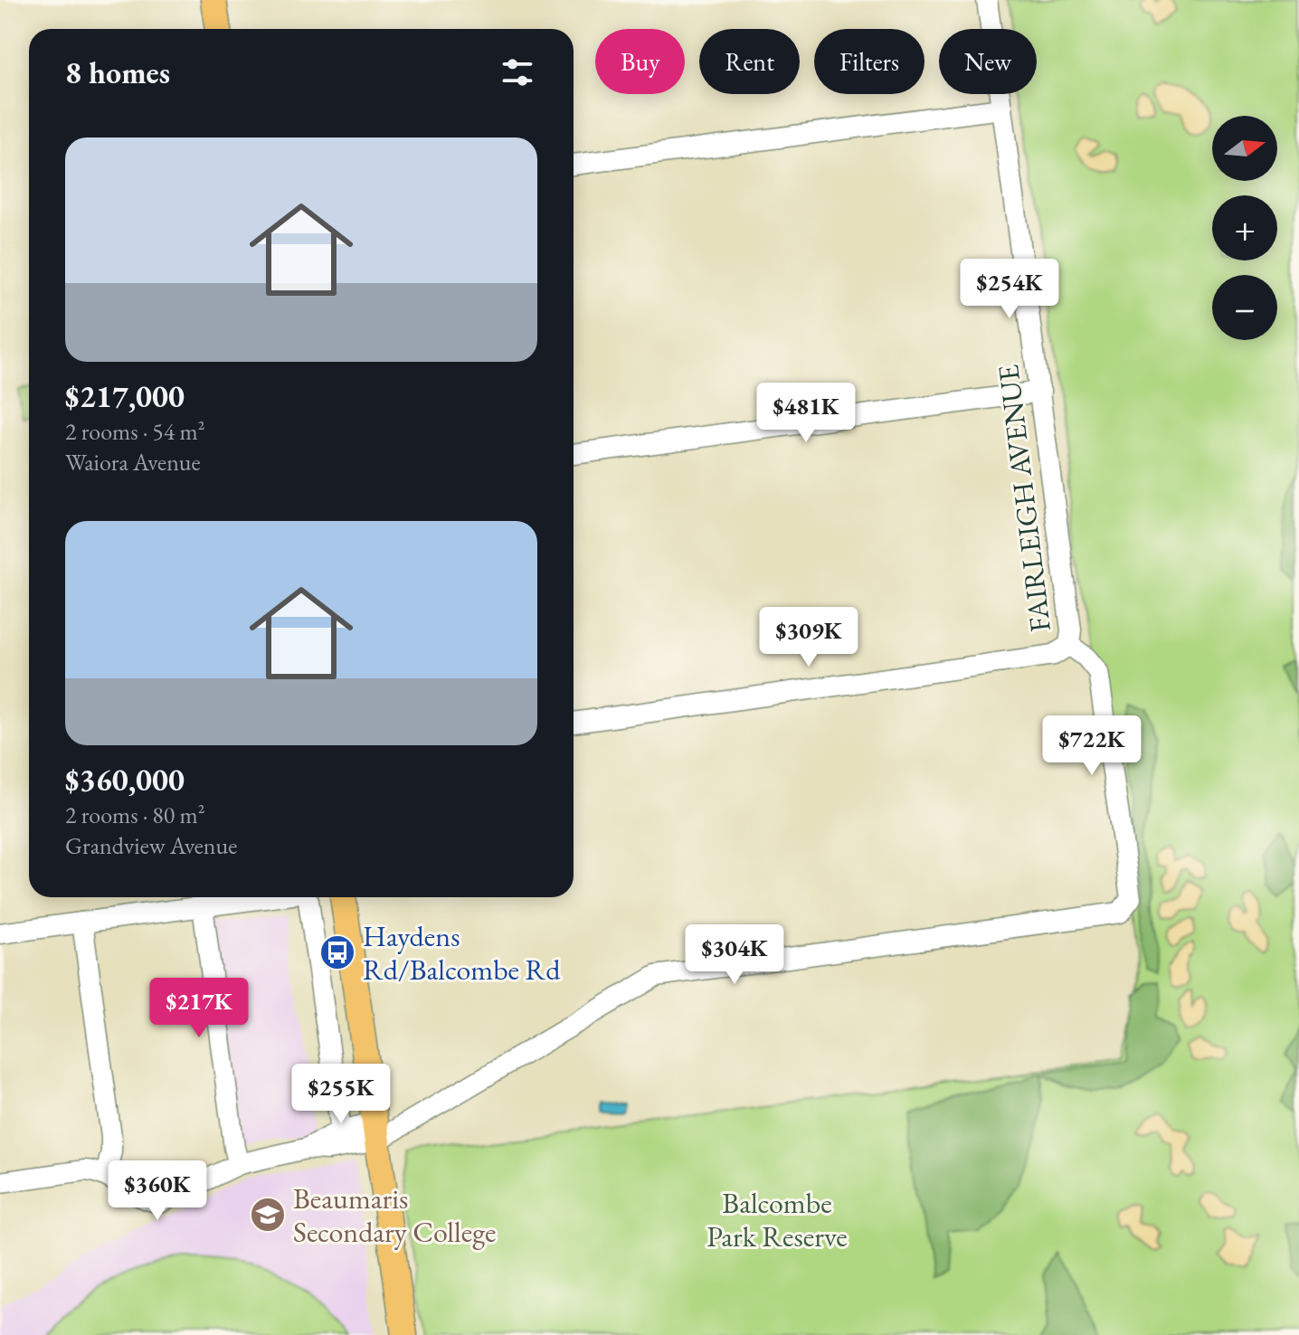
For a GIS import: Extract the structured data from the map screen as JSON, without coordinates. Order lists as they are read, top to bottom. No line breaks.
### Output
{"streets":{"street":["FAIRLEIGH AVENUE"]},"parks":["Balcombe Park Reserve"],"places":{"bus stop":["Haydens Rd/Balcombe Rd"],"school or university":["Beaumaris Secondary College"]},"north":"right","page":{"chip":["Buy","Rent","Filters","New"],"heading":"8 homes","map_buttons":["+","−"],"list":[{"name":"$217,000","note":"2 rooms · 54 m² · Waiora Avenue"},{"name":"$360,000","note":"2 rooms · 80 m² · Grandview Avenue"}],"price":["$254K","$481K","$309K","$722K","$304K","$217K","$255K","$360K"]}}
